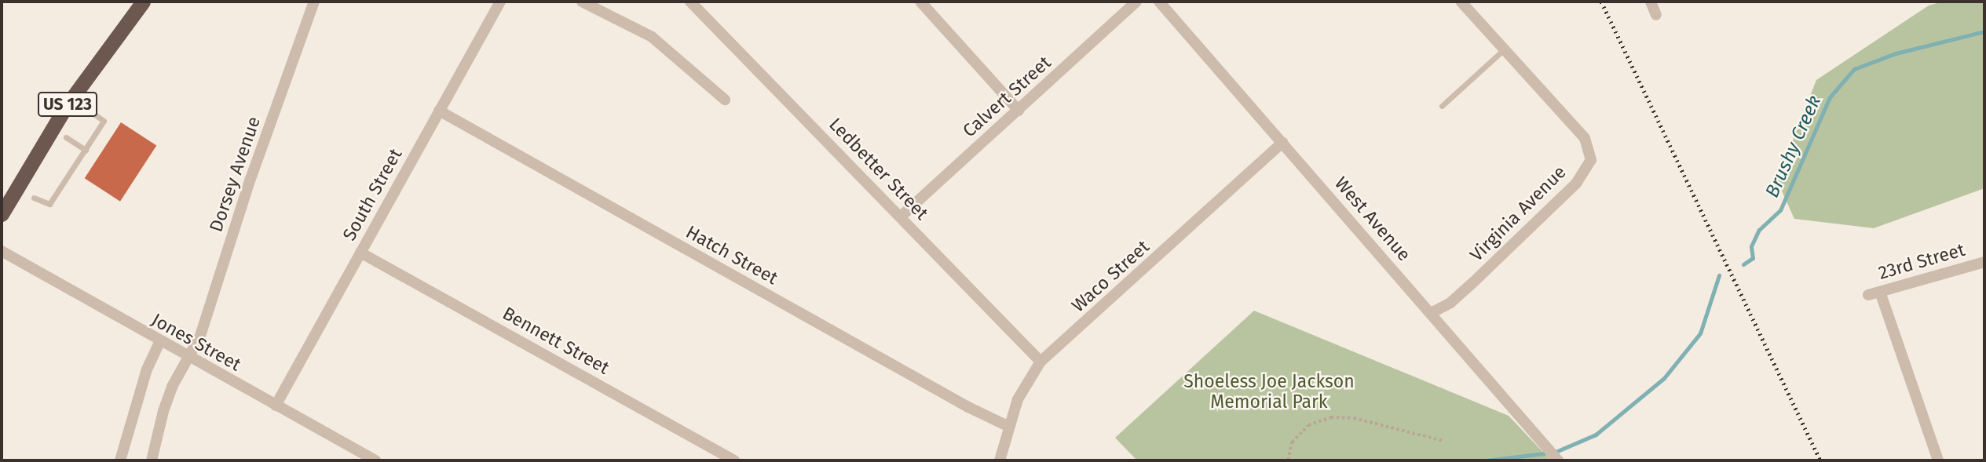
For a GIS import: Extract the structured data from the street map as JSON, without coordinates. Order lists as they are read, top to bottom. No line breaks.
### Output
{"streets":{"highway":["US 123"],"street":["Calvert Street","Ledbetter Street","Dorsey Avenue","South Street","Virginia Avenue","West Avenue","Hatch Street","23rd Street","Waco Street","Bennett Street","Jones Street"]},"crossings":[["Calvert Street","Ledbetter Street"],["Ledbetter Street","Waco Street"],["Dorsey Avenue","Jones Street"],["South Street","Hatch Street"],["South Street","Bennett Street"],["South Street","Jones Street"],["Virginia Avenue","West Avenue"],["West Avenue","Waco Street"],["Hatch Street","Waco Street"]],"water":["Brushy Creek"],"parks":["Shoeless Joe Jackson Memorial Park"]}
